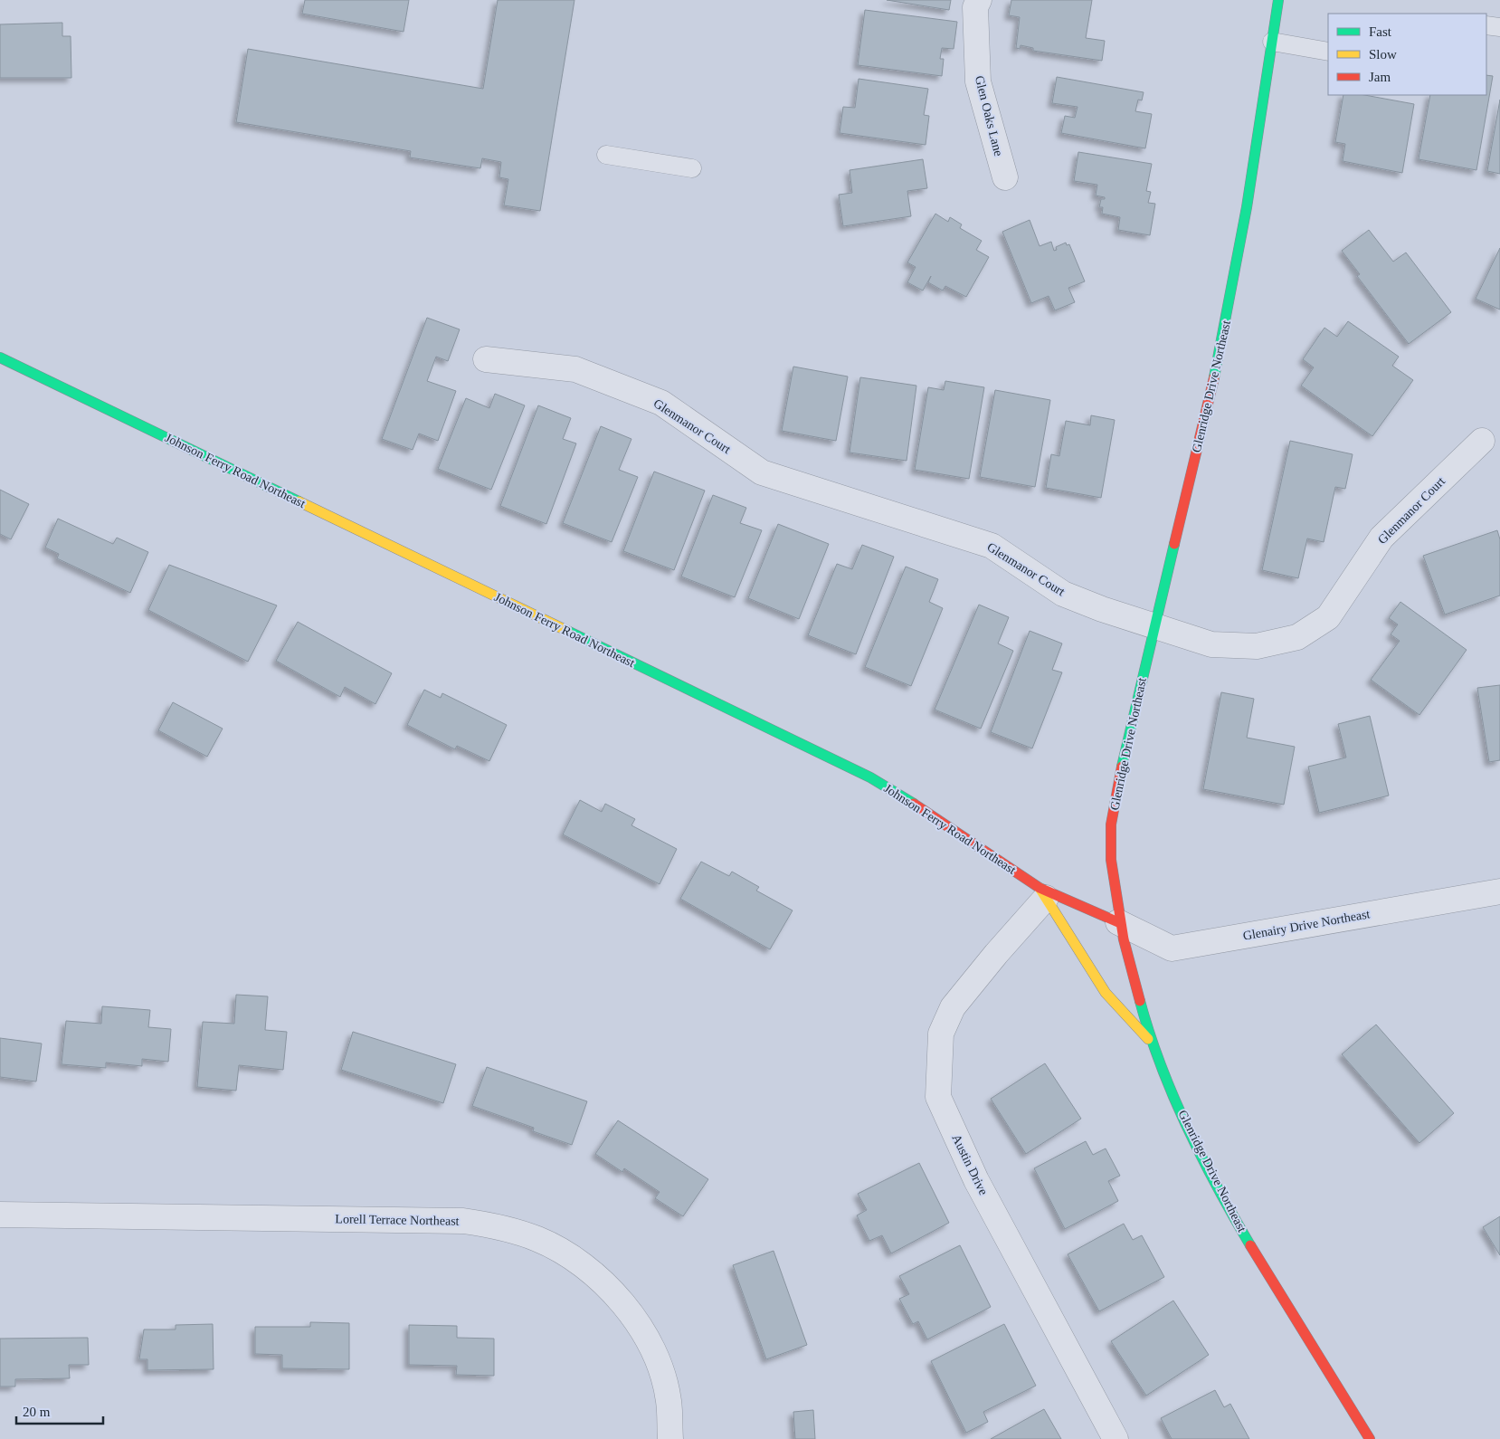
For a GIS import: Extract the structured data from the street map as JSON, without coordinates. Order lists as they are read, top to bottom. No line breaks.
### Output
{"streets":{"street":["Glen Oaks Lane","Glenridge Drive Northeast","Glenmanor Court","Johnson Ferry Road Northeast","Glenairy Drive Northeast","Austin Drive","Lorell Terrace Northeast"]},"crossings":[["Glenridge Drive Northeast","Glenmanor Court"],["Glenridge Drive Northeast","Johnson Ferry Road Northeast"],["Glenridge Drive Northeast","Glenairy Drive Northeast"],["Johnson Ferry Road Northeast","Glenairy Drive Northeast"],["Johnson Ferry Road Northeast","Austin Drive"]],"legend":["Fast","Slow","Jam"],"scale_bar":"20 m"}
